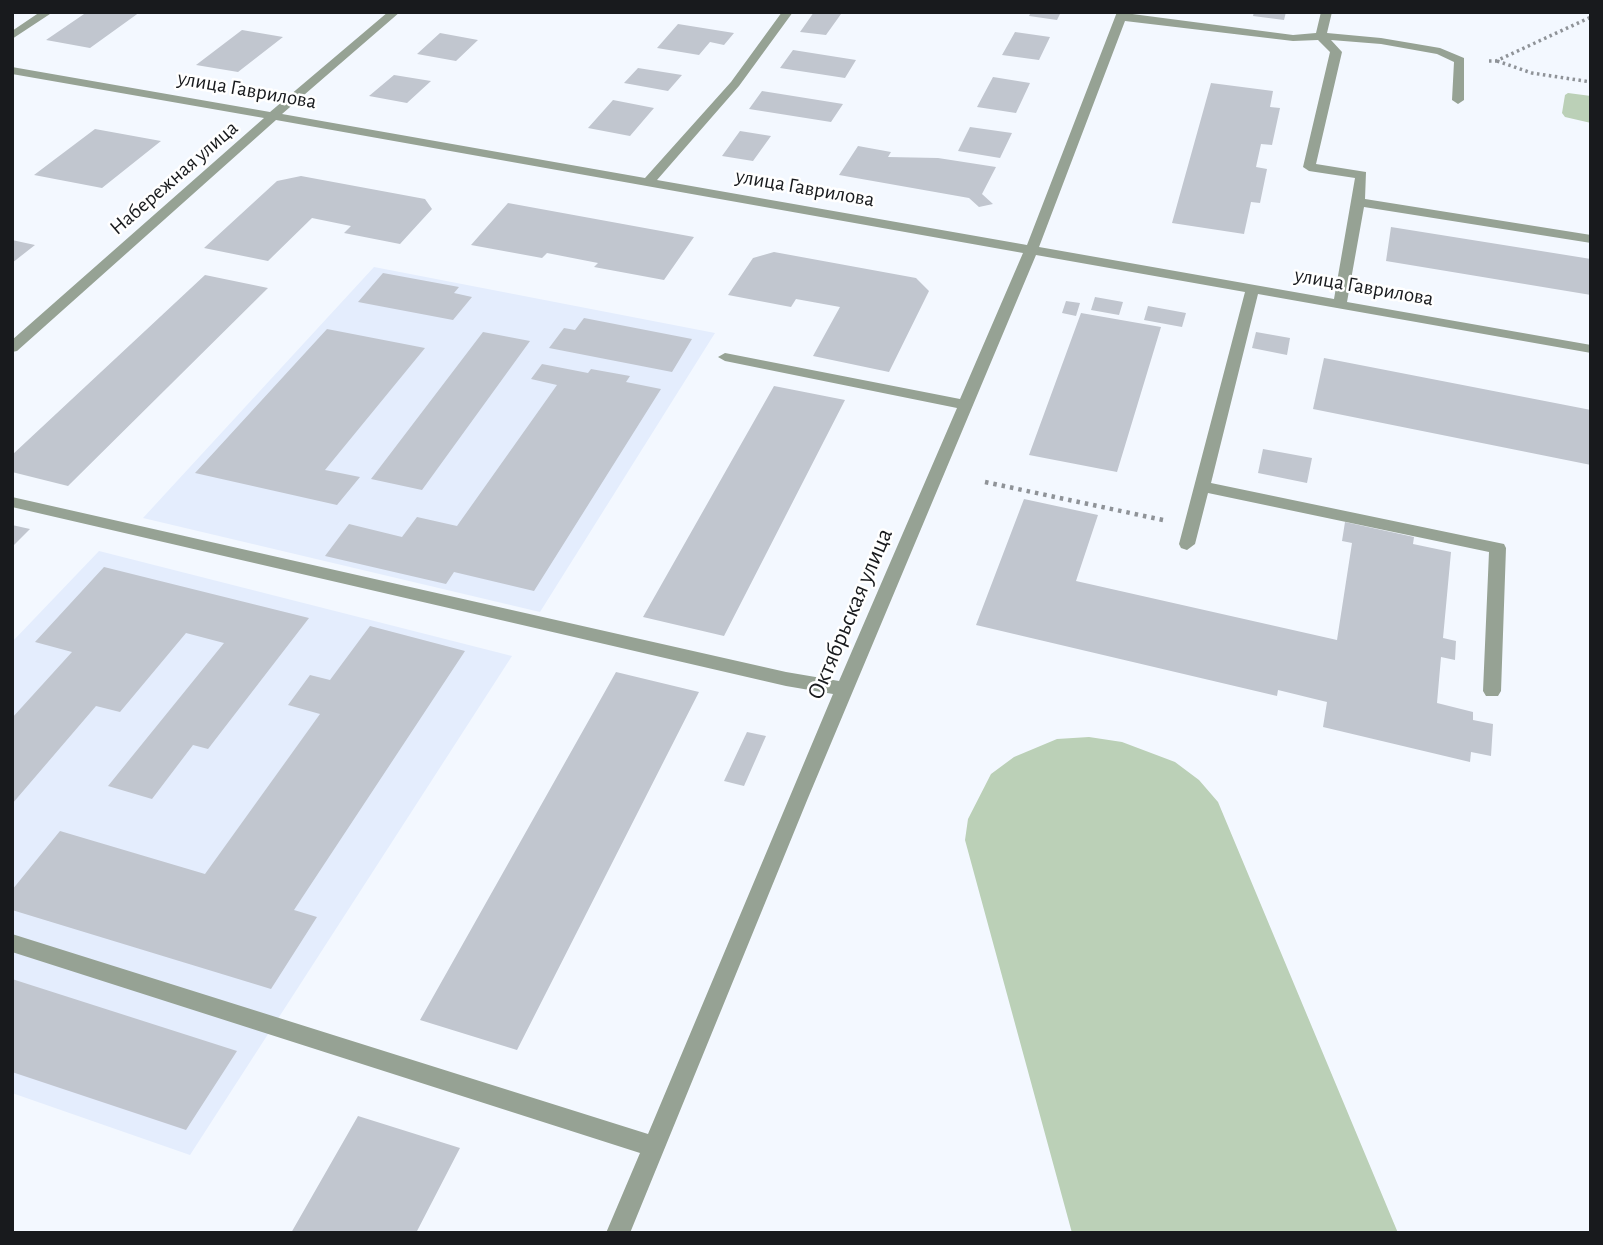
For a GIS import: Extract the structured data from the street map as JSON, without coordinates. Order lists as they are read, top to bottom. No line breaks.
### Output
{"streets":{"street":["улица Гаврилова","Набережная улица","Октябрьская улица"]},"crossings":[["улица Гаврилова","Набережная улица"],["улица Гаврилова","Октябрьская улица"]]}
